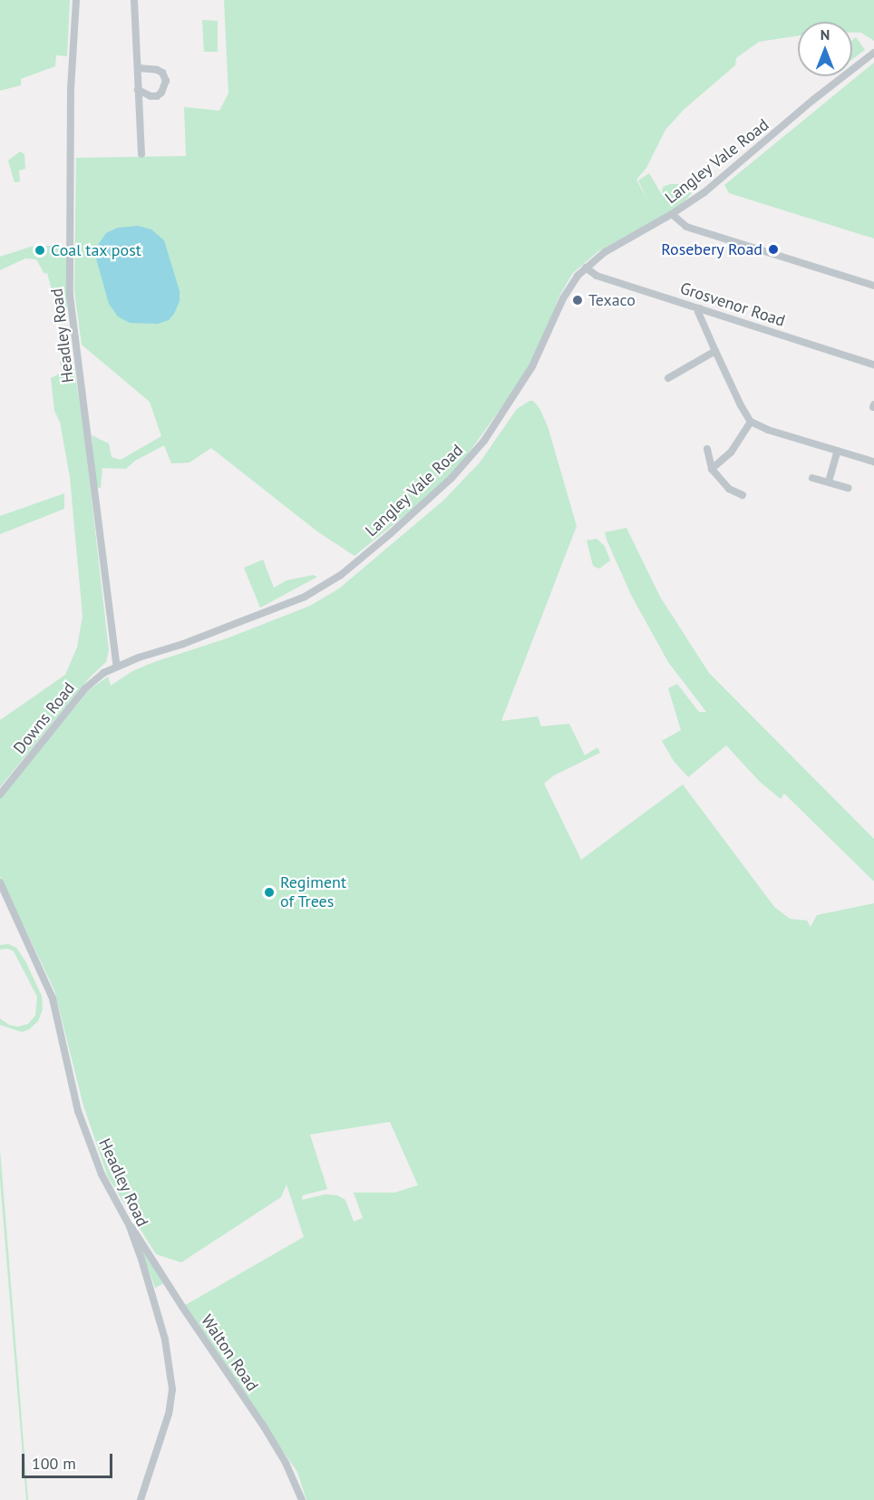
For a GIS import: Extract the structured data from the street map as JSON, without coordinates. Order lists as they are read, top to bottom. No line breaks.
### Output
{"streets":{"street":["Langley Vale Road","Grosvenor Road","Headley Road","Downs Road","Walton Road"]},"crossings":[["Langley Vale Road","Grosvenor Road"],["Langley Vale Road","Headley Road"],["Langley Vale Road","Downs Road"],["Headley Road","Downs Road"],["Headley Road","Walton Road"]],"places":["Rosebery Road","Coal tax post","Texaco","Regiment of Trees"],"scale_bar":"100 m","north":"top"}
